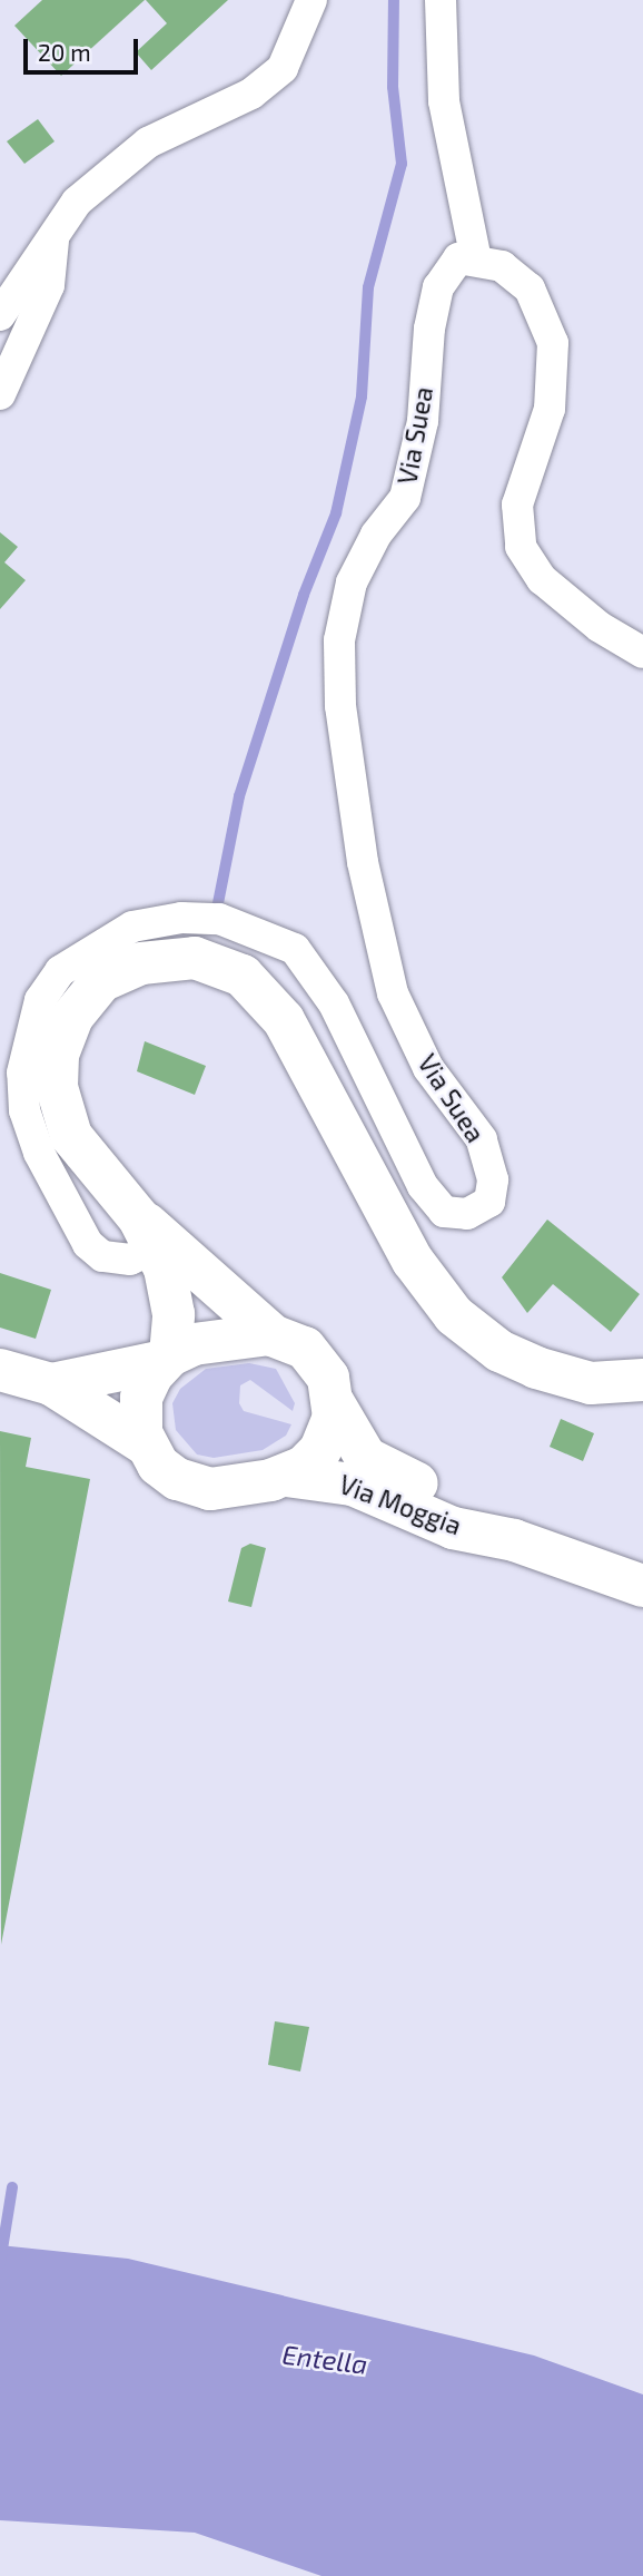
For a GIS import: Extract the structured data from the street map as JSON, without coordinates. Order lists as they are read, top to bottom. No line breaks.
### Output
{"streets":{"main road":["Via Moggia"],"street":["Via Suea"]},"water":["Entella"],"scale_bar":"20 m"}
